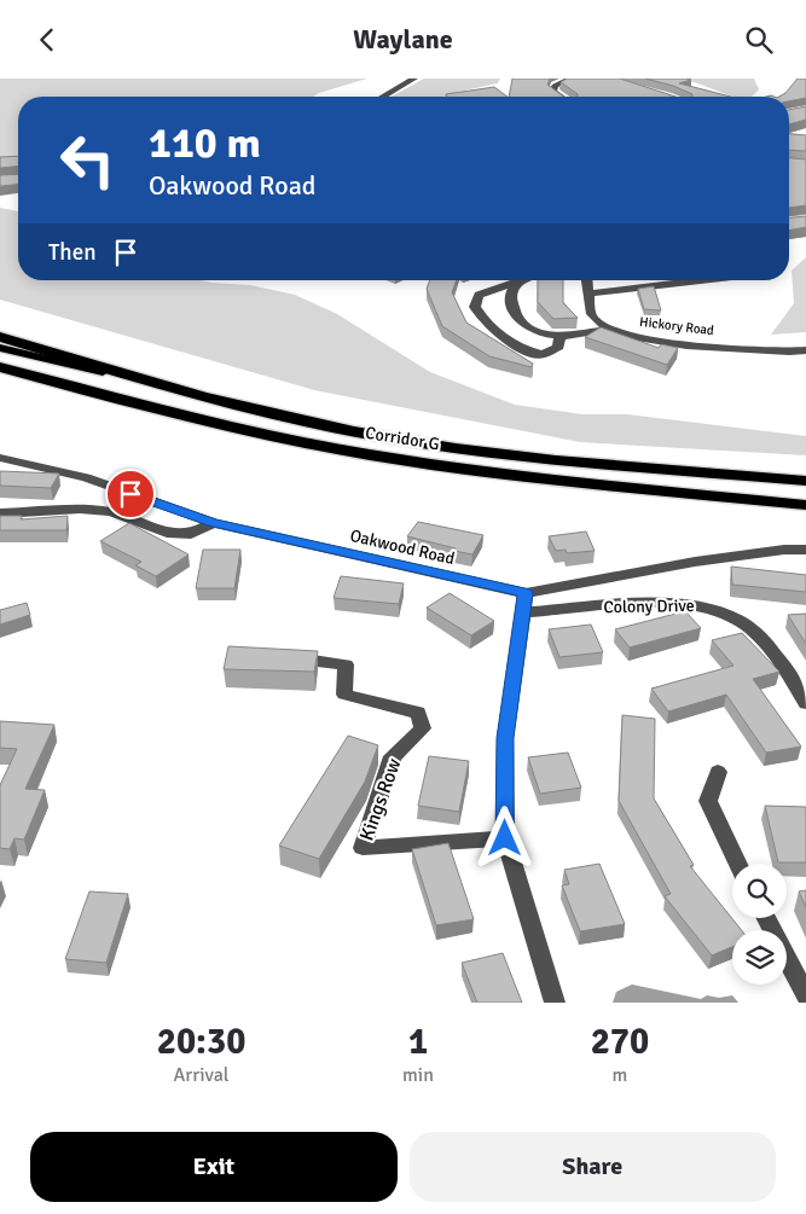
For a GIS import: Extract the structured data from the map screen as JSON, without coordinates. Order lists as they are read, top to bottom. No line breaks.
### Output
{"streets":{"highway":["Corridor G"],"street":["Hickory Road","Oakwood Road","Colony Drive","Kings Row"]},"page":{"header":"Waylane","turn":["110 m","Oakwood Road"],"then":"Then","eta":["20:30","Arrival","1","min","270","m"],"buttons":["Exit","Share"]}}
